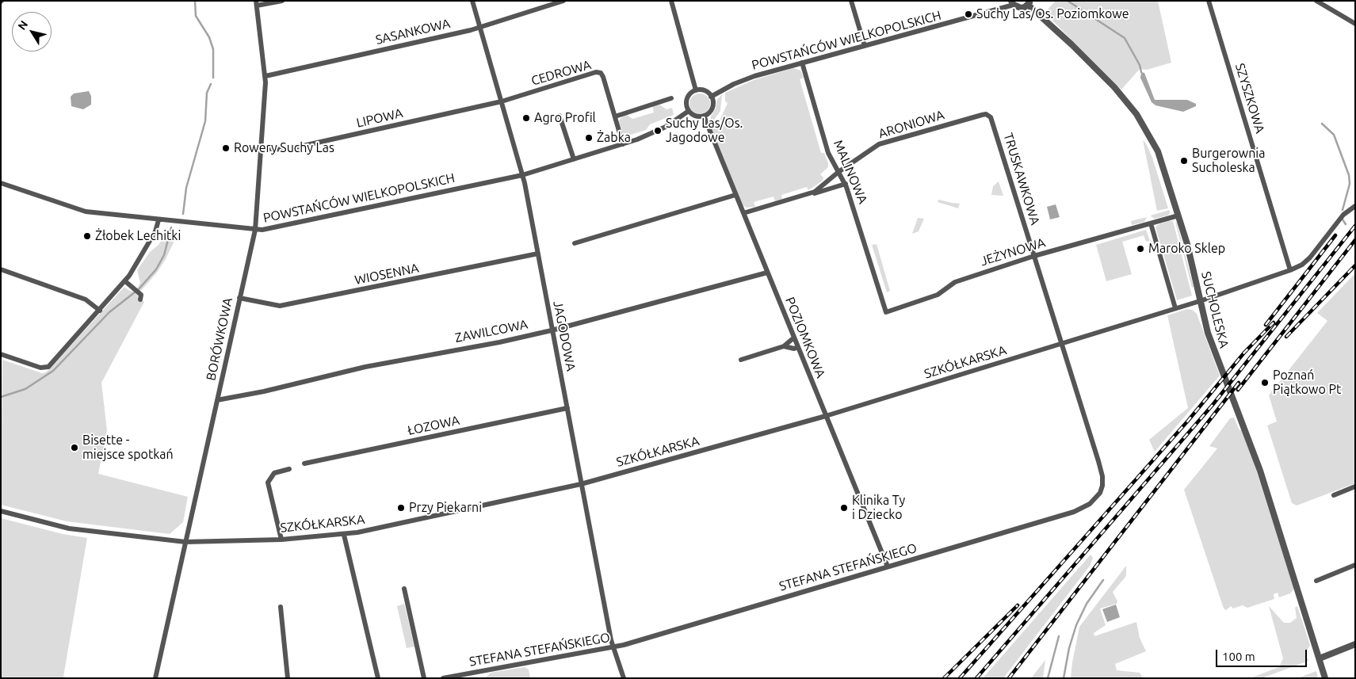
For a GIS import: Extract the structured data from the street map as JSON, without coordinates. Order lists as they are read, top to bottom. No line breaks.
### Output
{"streets":{"street":["SASANKOWA","POWSTAŃCÓW WIELKOPOLSKICH","CEDROWA","SZYSZKOWA","LIPOWA","ARONIOWA","MALINOWA","TRUSKAWKOWA","JEŻYNOWA","WIOSENNA","SUCHOLESKA","ZAWILCOWA","JAGODOWA","POZIOMKOWA","BORÓWKOWA","SZKÓŁKARSKA","ŁOZOWA","STEFANA STEFAŃSKIEGO"]},"crossings":[["SASANKOWA","JAGODOWA"],["SASANKOWA","BORÓWKOWA"],["POWSTAŃCÓW WIELKOPOLSKICH","CEDROWA"],["POWSTAŃCÓW WIELKOPOLSKICH","MALINOWA"],["POWSTAŃCÓW WIELKOPOLSKICH","JAGODOWA"],["POWSTAŃCÓW WIELKOPOLSKICH","POZIOMKOWA"],["POWSTAŃCÓW WIELKOPOLSKICH","BORÓWKOWA"],["CEDROWA","LIPOWA"],["CEDROWA","JAGODOWA"],["SZYSZKOWA","SZKÓŁKARSKA"],["LIPOWA","JAGODOWA"],["LIPOWA","BORÓWKOWA"],["ARONIOWA","MALINOWA"],["ARONIOWA","TRUSKAWKOWA"],["ARONIOWA","POZIOMKOWA"],["MALINOWA","JEŻYNOWA"],["TRUSKAWKOWA","JEŻYNOWA"],["TRUSKAWKOWA","SZKÓŁKARSKA"],["TRUSKAWKOWA","STEFANA STEFAŃSKIEGO"],["JEŻYNOWA","SUCHOLESKA"],["WIOSENNA","JAGODOWA"],["WIOSENNA","BORÓWKOWA"],["SUCHOLESKA","SZKÓŁKARSKA"],["ZAWILCOWA","JAGODOWA"],["ZAWILCOWA","POZIOMKOWA"],["ZAWILCOWA","BORÓWKOWA"],["JAGODOWA","SZKÓŁKARSKA"],["JAGODOWA","ŁOZOWA"],["JAGODOWA","STEFANA STEFAŃSKIEGO"],["POZIOMKOWA","SZKÓŁKARSKA"],["POZIOMKOWA","STEFANA STEFAŃSKIEGO"],["BORÓWKOWA","SZKÓŁKARSKA"],["SZKÓŁKARSKA","STEFANA STEFAŃSKIEGO"]],"places":["Suchy Las/Os. Poziomkowe","Agro Profil","Suchy Las/Os. Jagodowe","Żabka","Rowery Suchy Las","Burgerownia Sucholeska","Żłobek Lechitki","Maroko Sklep","Poznań Piątkowo Pt","Bisette - miejsce spotkań","Przy Piekarni","Klinika Ty i Dziecko"],"scale_bar":"100 m","north":"top left"}
